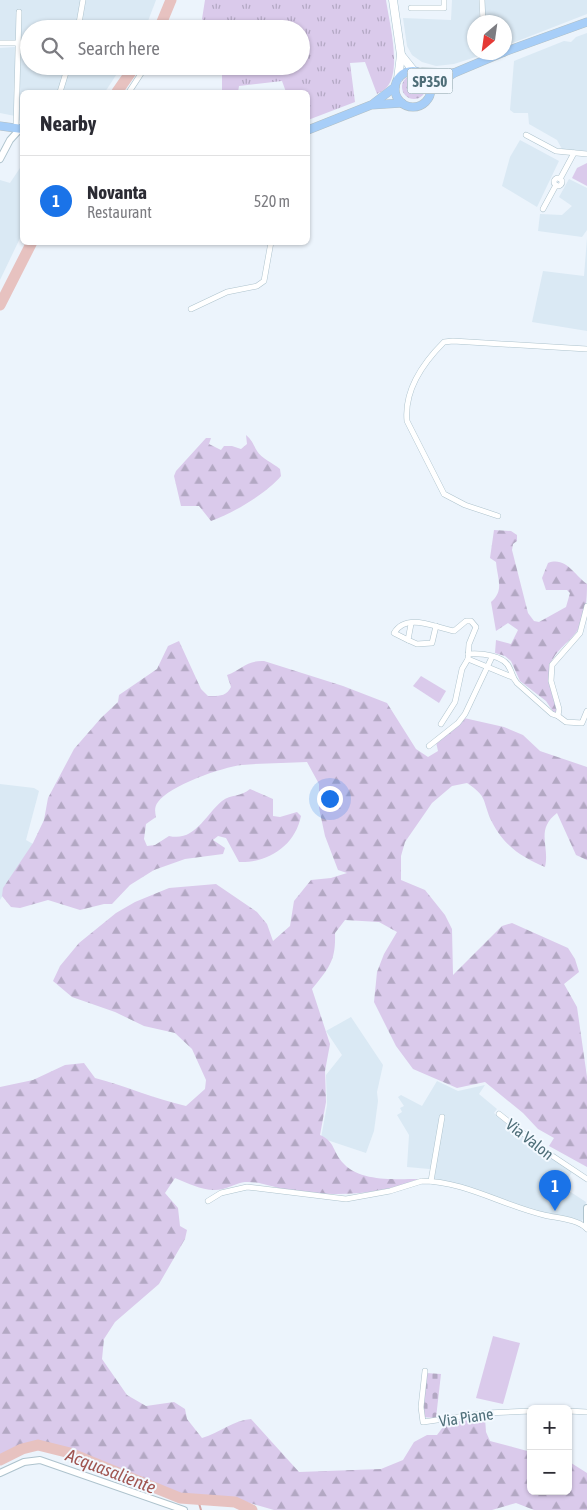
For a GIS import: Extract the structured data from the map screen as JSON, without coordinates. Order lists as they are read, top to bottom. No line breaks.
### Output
{"streets":{"main road":["SP350"],"street":["Via Valon","Via Piane"]},"water":["Acquasaliente"],"north":"bottom left","page":{"search":"Search here","heading":"Nearby","list":[{"mark":"1","name":"Novanta","note":"Restaurant","value":"520 m"}],"pins":"1","map_buttons":["+","−"]}}
